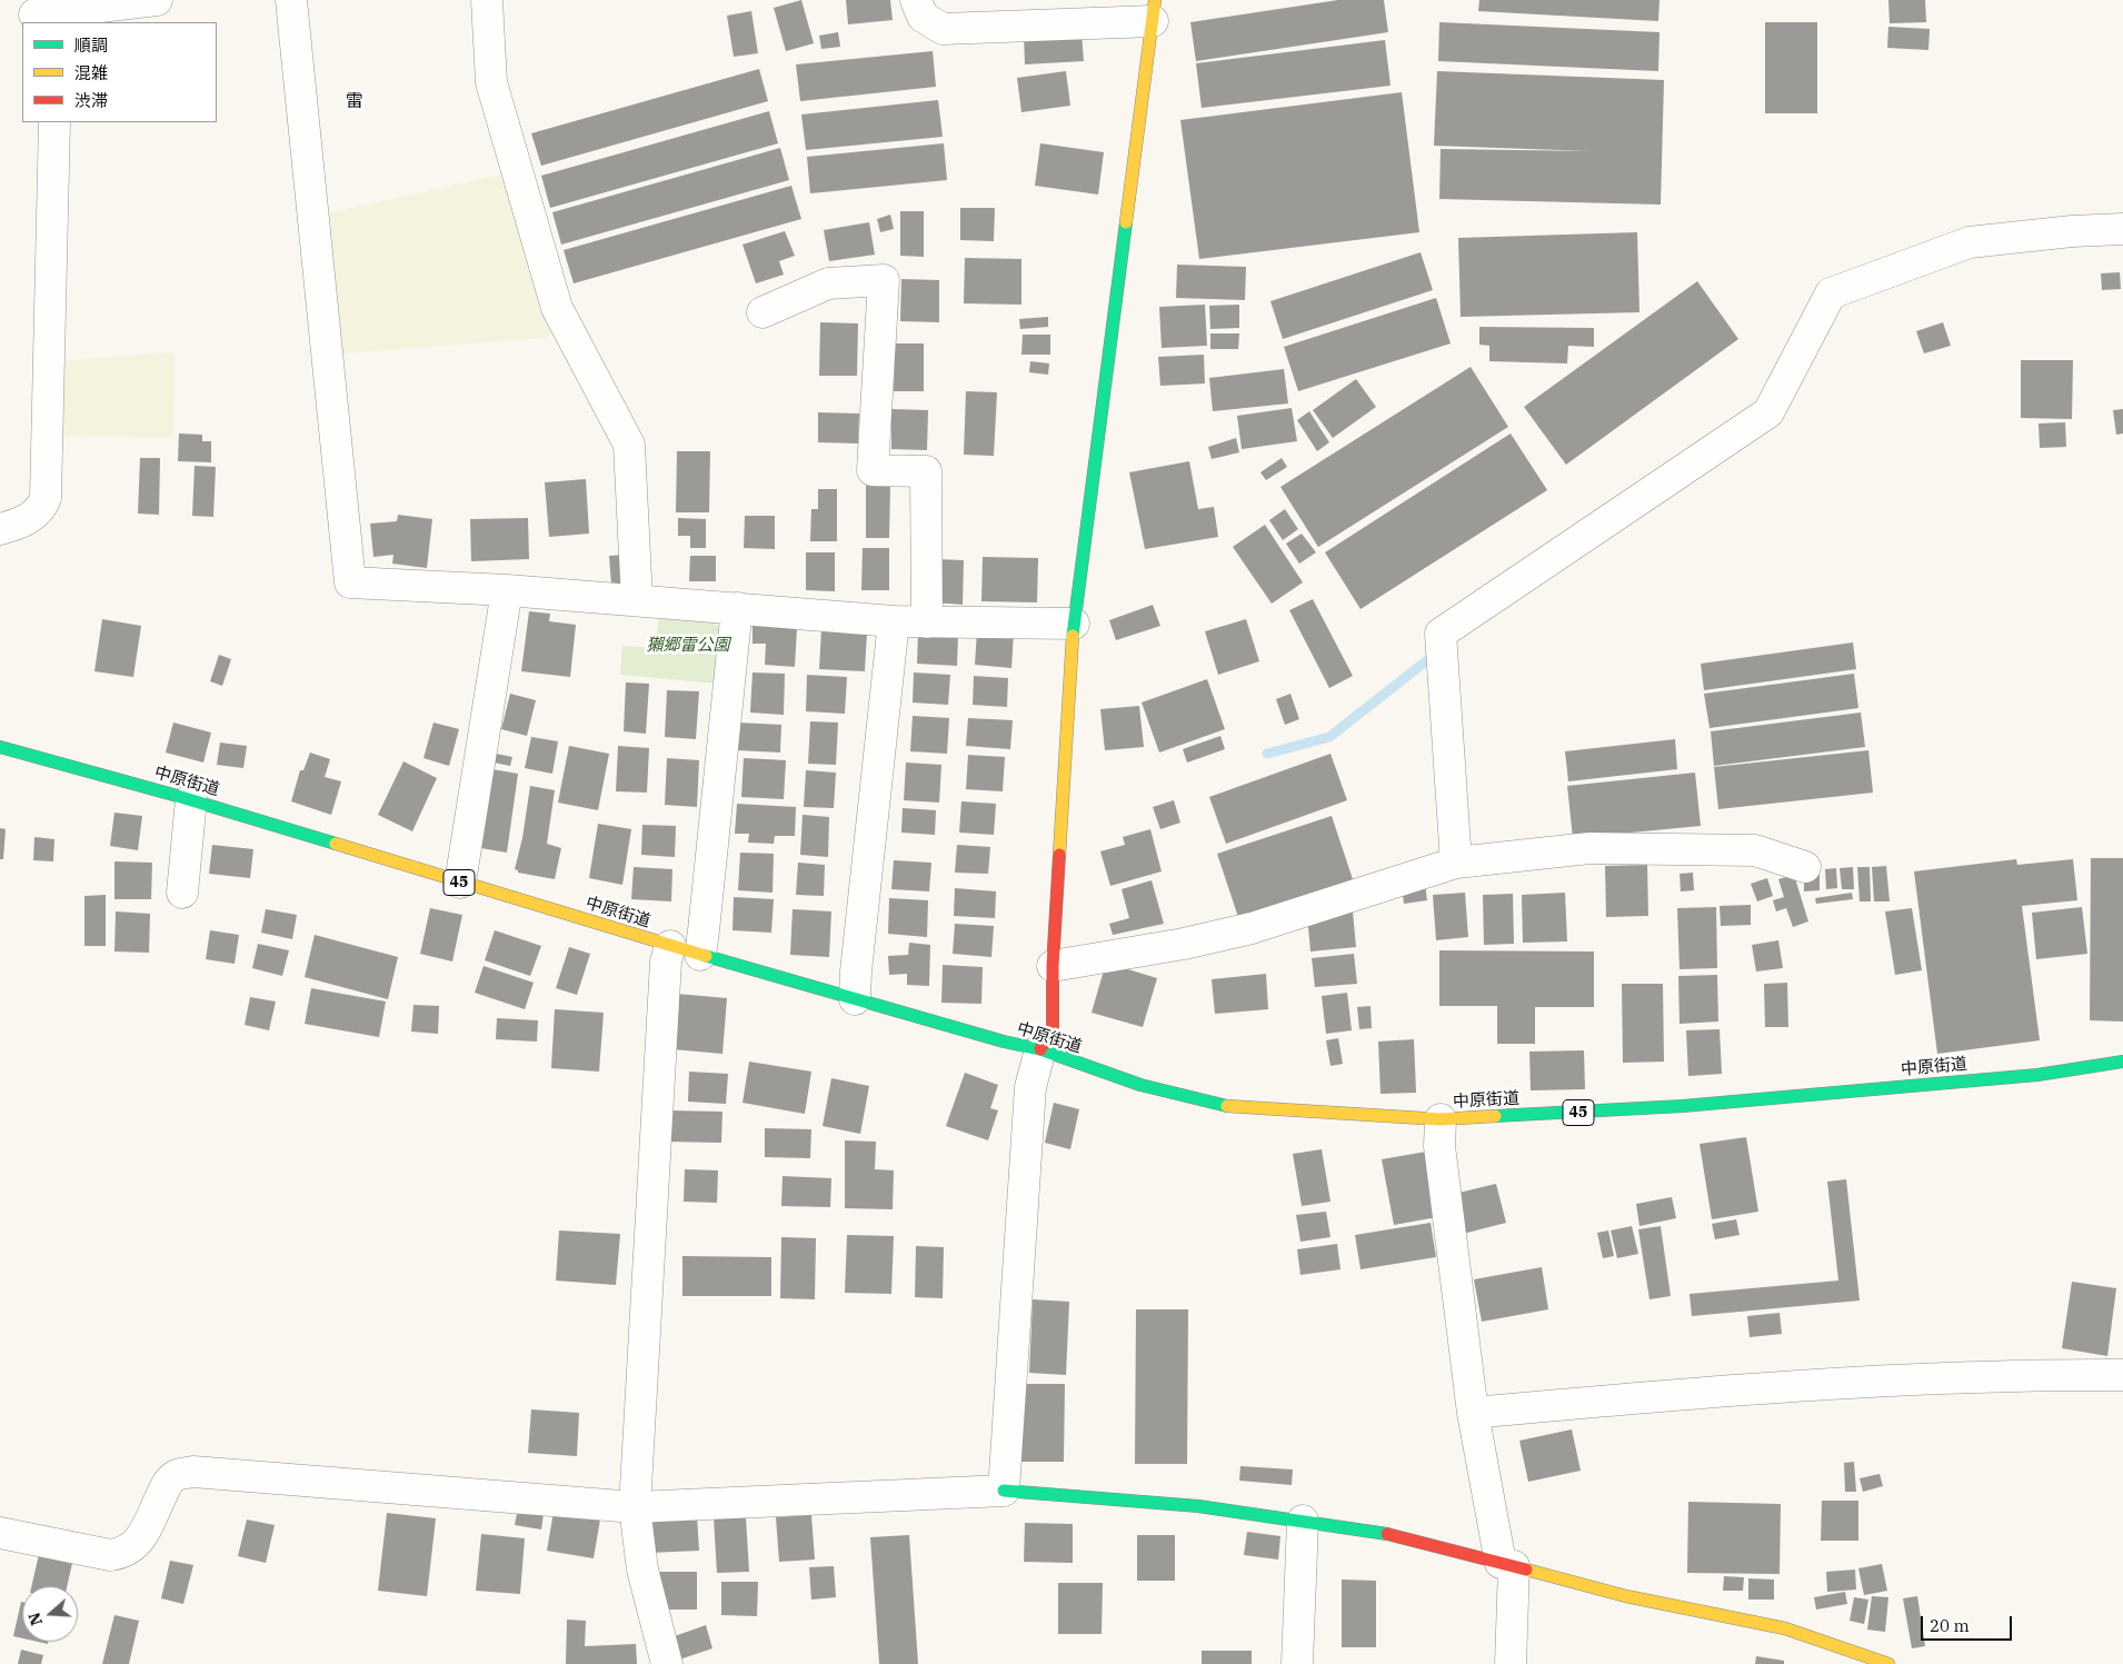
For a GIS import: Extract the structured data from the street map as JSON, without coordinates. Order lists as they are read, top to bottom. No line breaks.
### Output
{"streets":{"main road":["中原街道","45"]},"districts":["雷"],"parks":["獺郷雷公園"],"legend":["順調","混雑","渋滞"],"scale_bar":"20 m","north":"left"}
